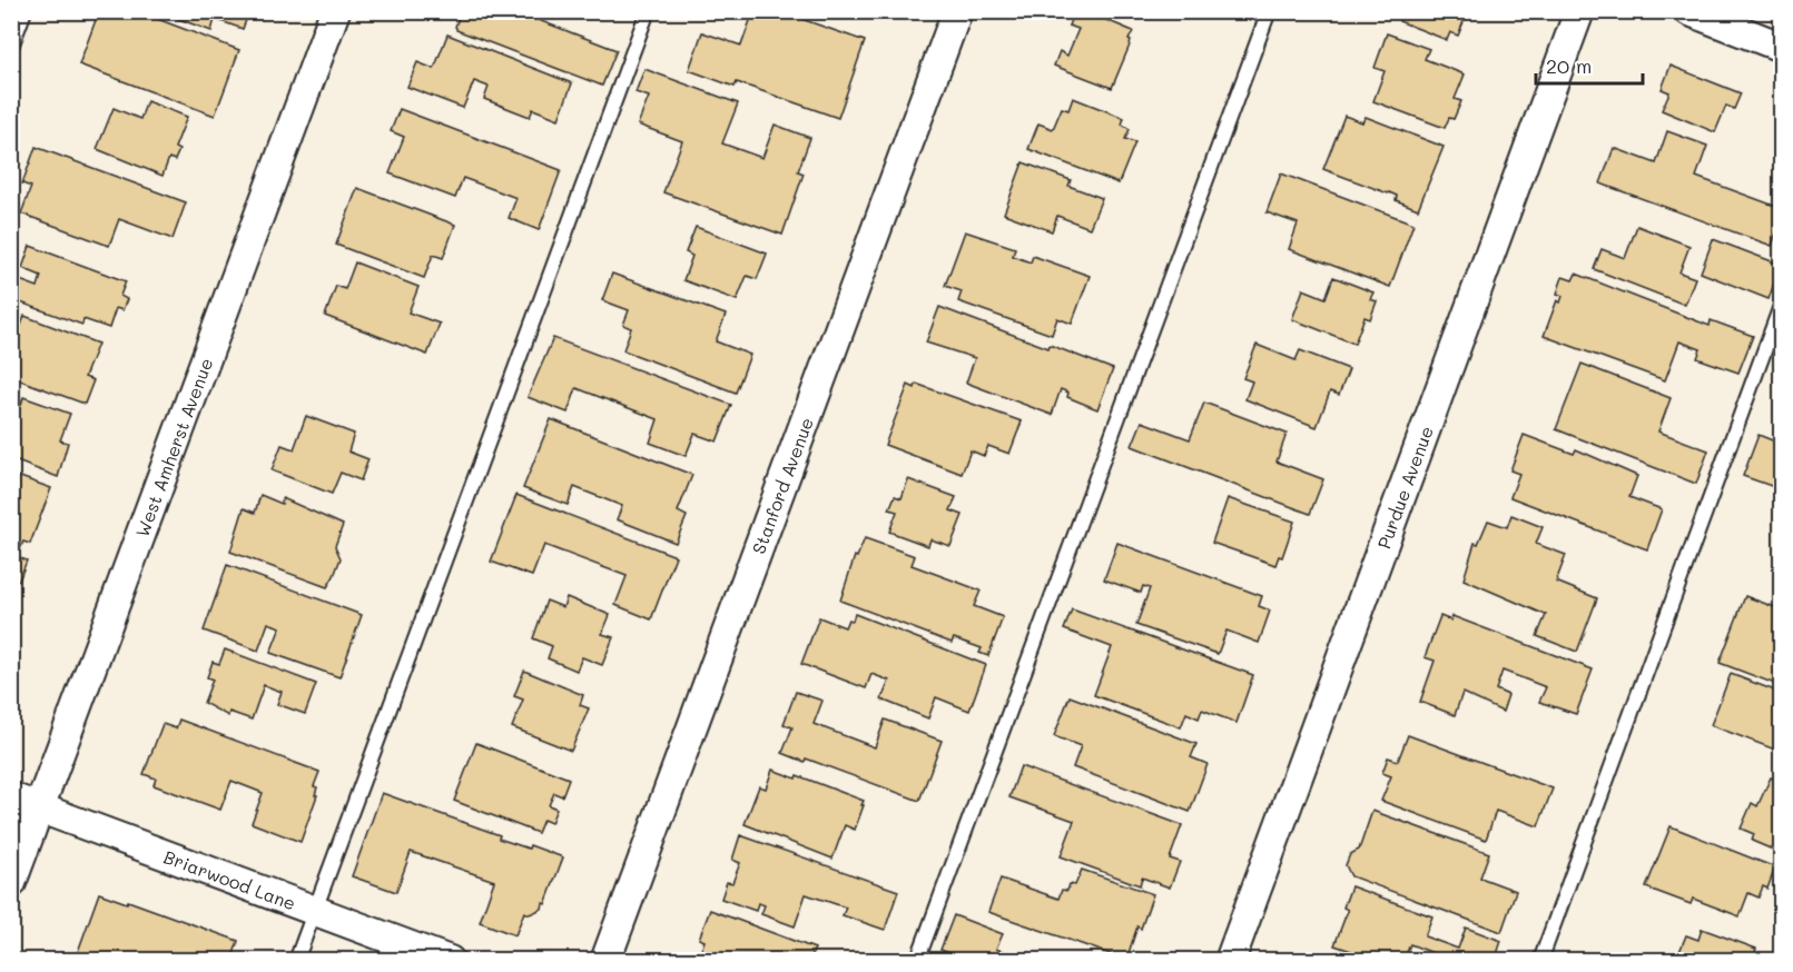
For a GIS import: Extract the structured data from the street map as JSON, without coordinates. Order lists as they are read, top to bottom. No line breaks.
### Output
{"streets":{"street":["West Amherst Avenue","Stanford Avenue","Purdue Avenue","Briarwood Lane"]},"crossings":[["West Amherst Avenue","Briarwood Lane"]],"scale_bar":"20 m"}
